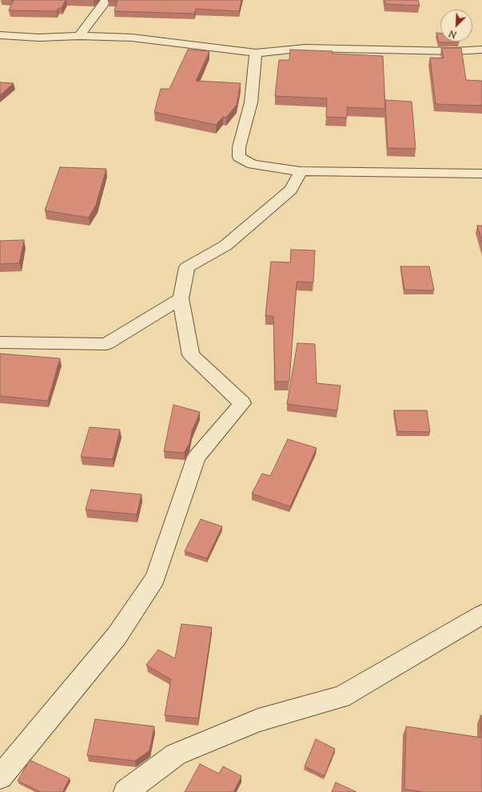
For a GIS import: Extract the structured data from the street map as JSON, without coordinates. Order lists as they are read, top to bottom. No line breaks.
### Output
{"north":"bottom left"}
